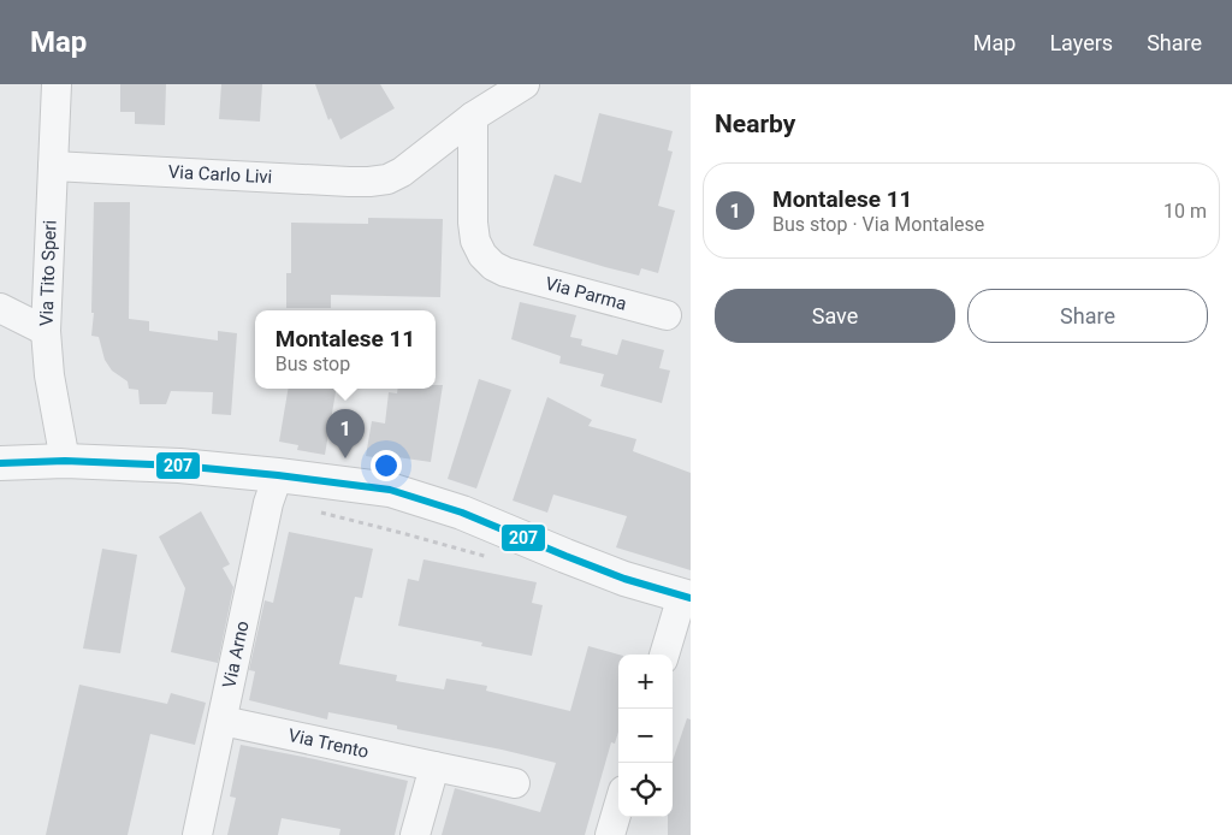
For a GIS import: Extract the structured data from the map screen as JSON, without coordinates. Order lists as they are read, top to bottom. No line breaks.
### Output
{"streets":{"street":["Via Carlo Livi","Via Tito Speri","Via Parma","Via Arno","Via Trento"]},"crossings":[["Via Carlo Livi","Via Tito Speri"],["Via Carlo Livi","Via Parma"],["Via Arno","Via Trento"]],"lines":["transit line 207"],"page":{"header":"Map","nav":["Map","Layers","Share"],"heading":"Nearby","list":[{"mark":"1","name":"Montalese 11","note":"Bus stop · Via Montalese","value":"10 m"}],"buttons":["Save","Share"],"popup":["Montalese 11","Bus stop"],"pins":"1","map_buttons":["+","−"]}}
